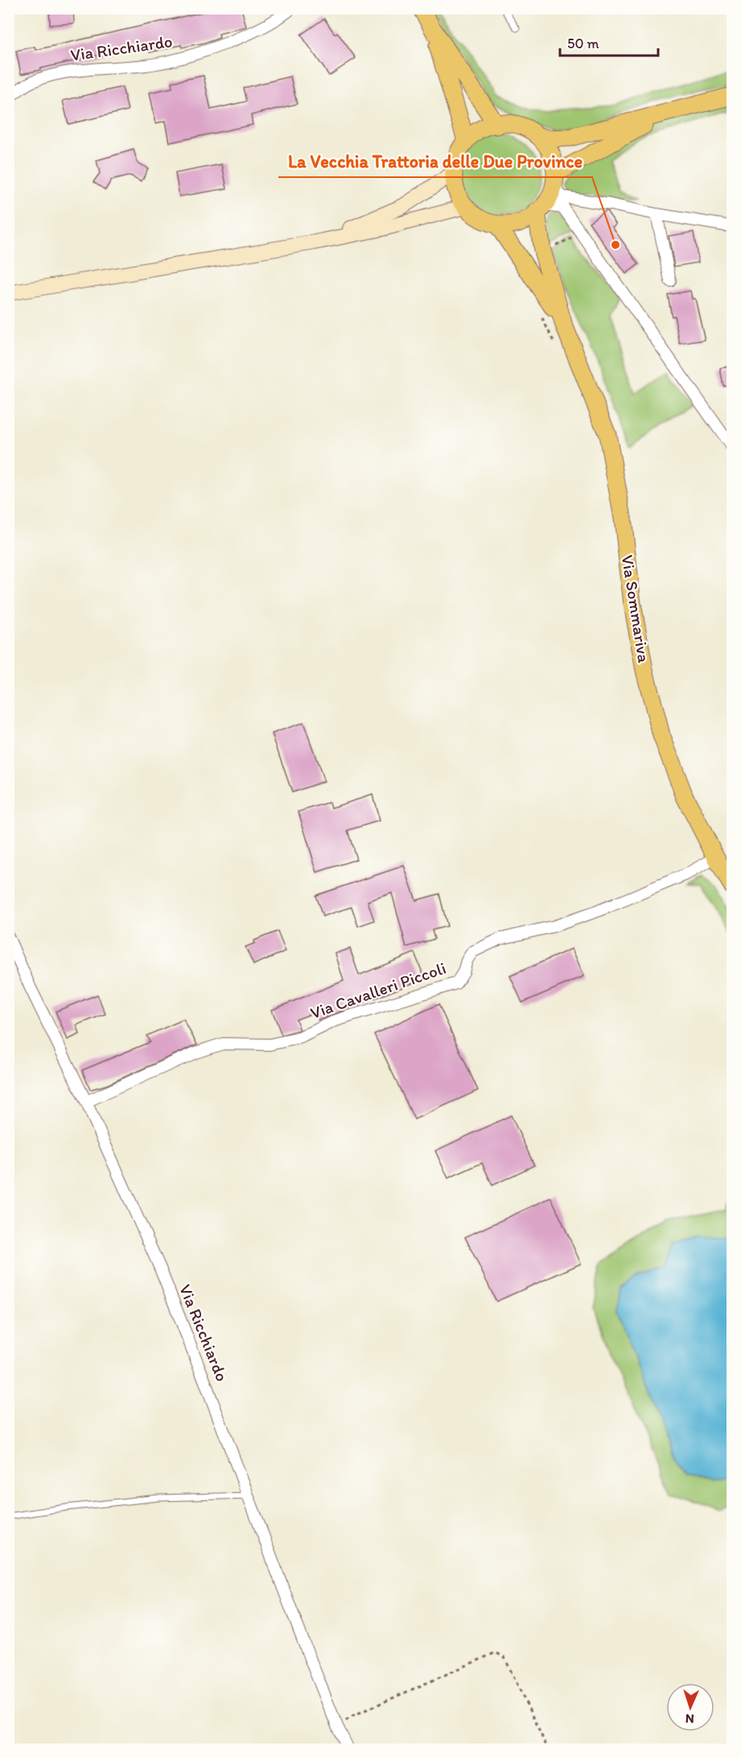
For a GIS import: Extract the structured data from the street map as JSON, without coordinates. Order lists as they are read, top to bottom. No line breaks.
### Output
{"streets":{"main road":["Via Sommariva"],"street":["Via Ricchiardo","Via Cavalleri Piccoli"]},"crossings":[["Via Ricchiardo","Via Cavalleri Piccoli"],["Via Sommariva","Via Cavalleri Piccoli"]],"places":["La Vecchia Trattoria delle Due Province"],"scale_bar":"50 m","north":"bottom"}
